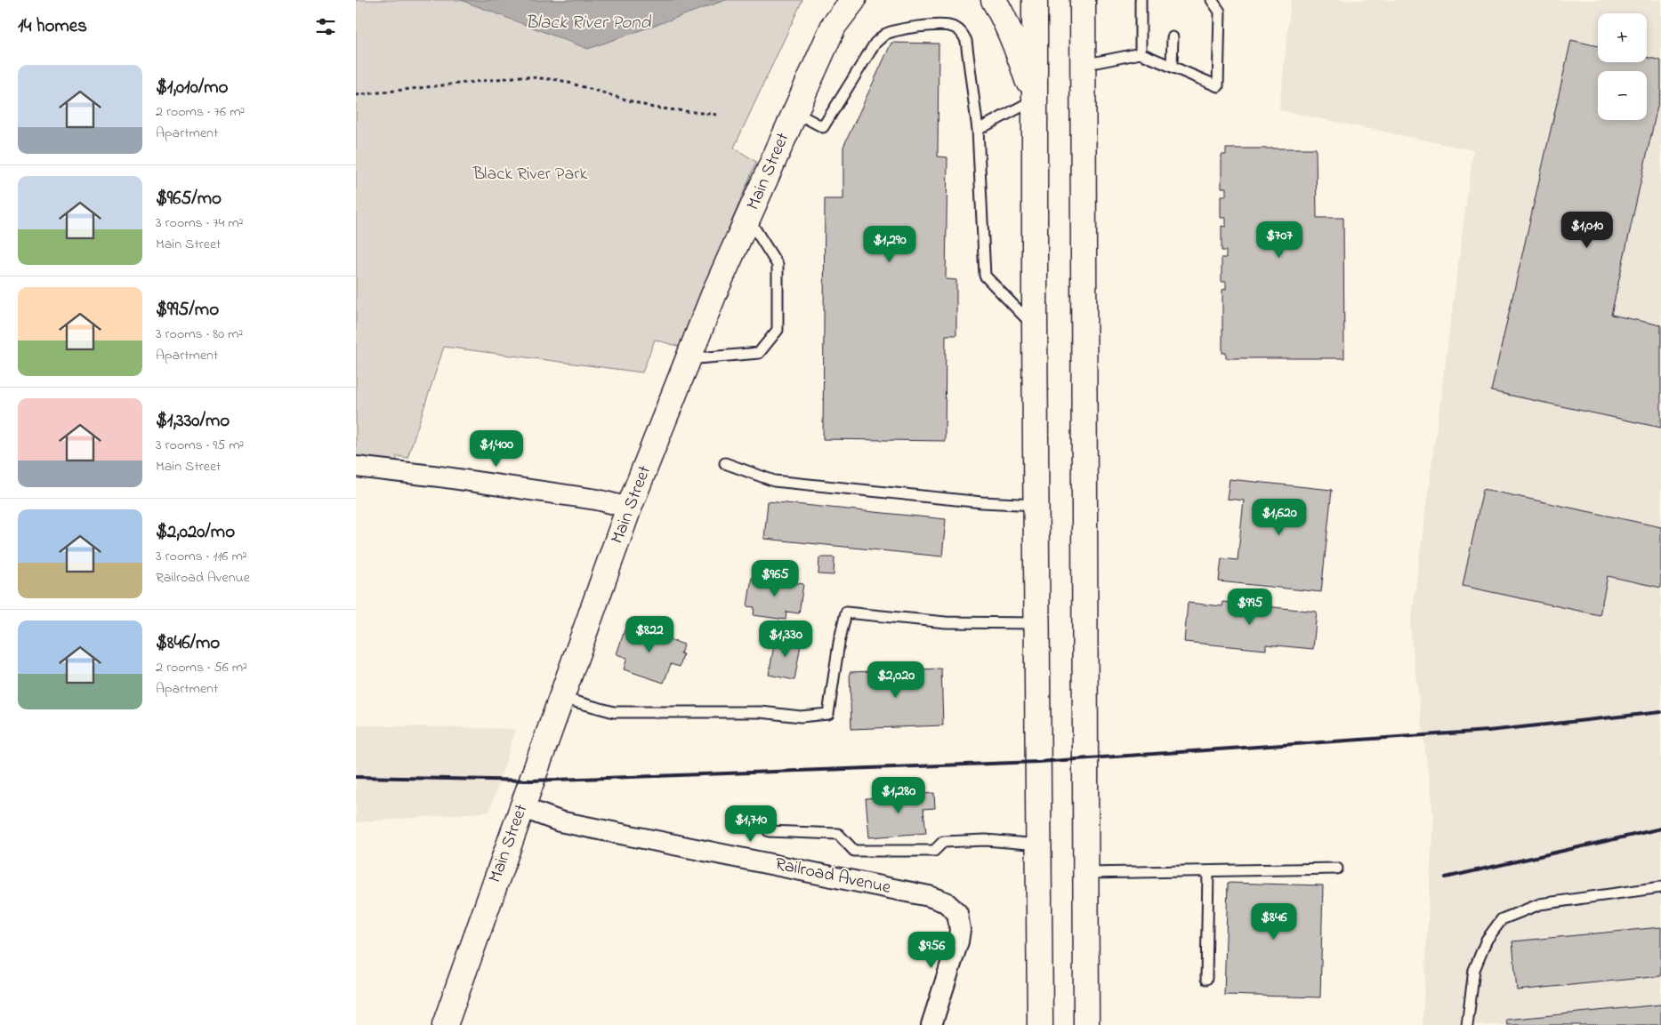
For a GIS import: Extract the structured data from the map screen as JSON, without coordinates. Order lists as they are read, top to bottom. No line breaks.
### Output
{"streets":{"main road":["Main Street"],"street":["Railroad Avenue"]},"crossings":[["Main Street","Railroad Avenue"]],"water":["Black River Pond"],"parks":["Black River Park"],"page":{"heading":"14 homes","map_buttons":["+","−"],"list":[{"name":"$1,010/mo","note":"2 rooms · 76 m² · Apartment"},{"name":"$965/mo","note":"3 rooms · 74 m² · Main Street"},{"name":"$995/mo","note":"3 rooms · 80 m² · Apartment"},{"name":"$1,330/mo","note":"3 rooms · 95 m² · Main Street"},{"name":"$2,020/mo","note":"3 rooms · 116 m² · Railroad Avenue"},{"name":"$846/mo","note":"2 rooms · 56 m² · Apartment"}],"price":["$1,010","$707","$1,290","$1,400","$1,620","$965","$995","$822","$1,330","$2,020","$1,280","$1,710","$846","$956"]}}
